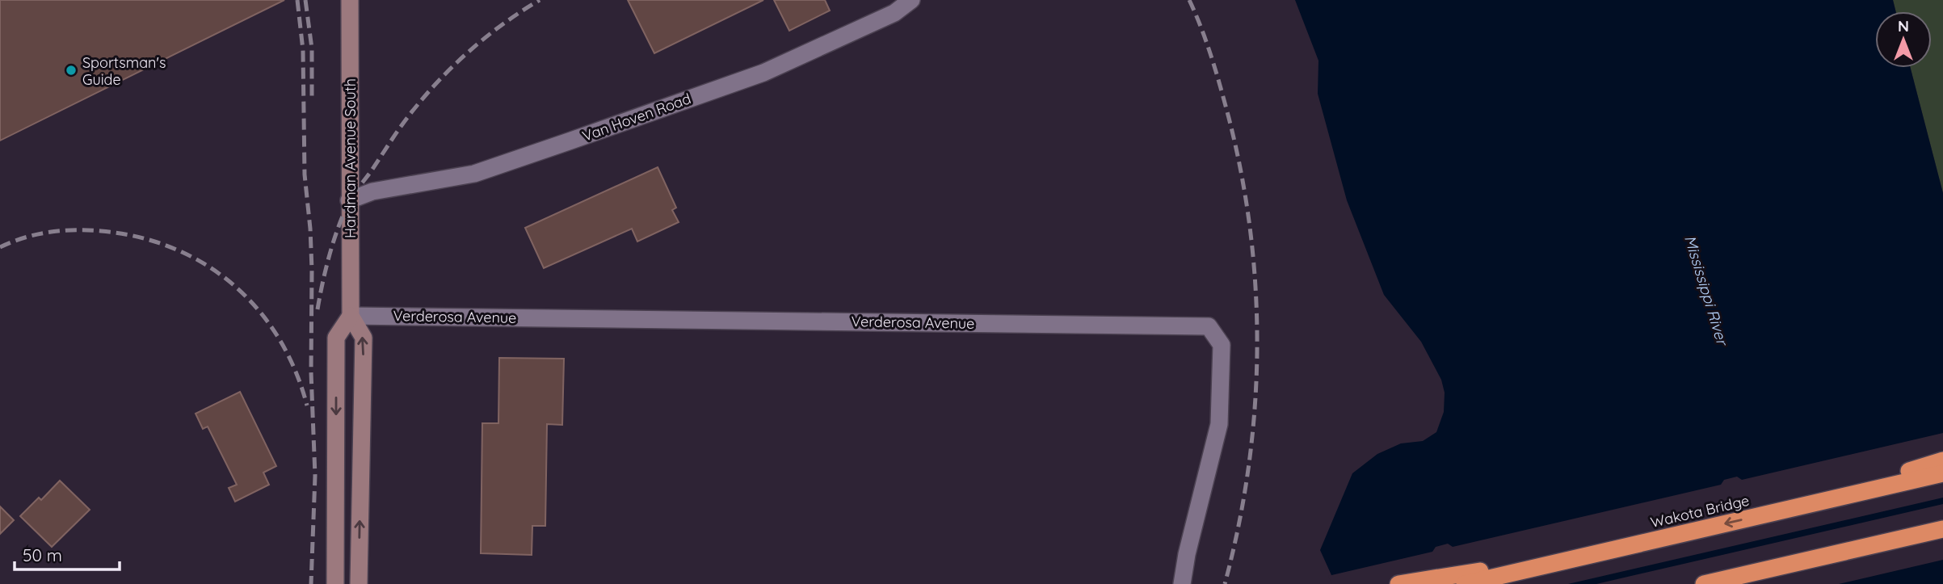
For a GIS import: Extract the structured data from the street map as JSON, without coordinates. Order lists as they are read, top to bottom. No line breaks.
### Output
{"streets":{"highway":["Wakota Bridge"],"street":["Van Hoven Road","Hardman Avenue South","Verderosa Avenue"]},"crossings":[["Van Hoven Road","Hardman Avenue South"],["Hardman Avenue South","Verderosa Avenue"]],"water":["Mississippi River"],"places":["Sportsman's Guide"],"scale_bar":"50 m","north":"top"}
